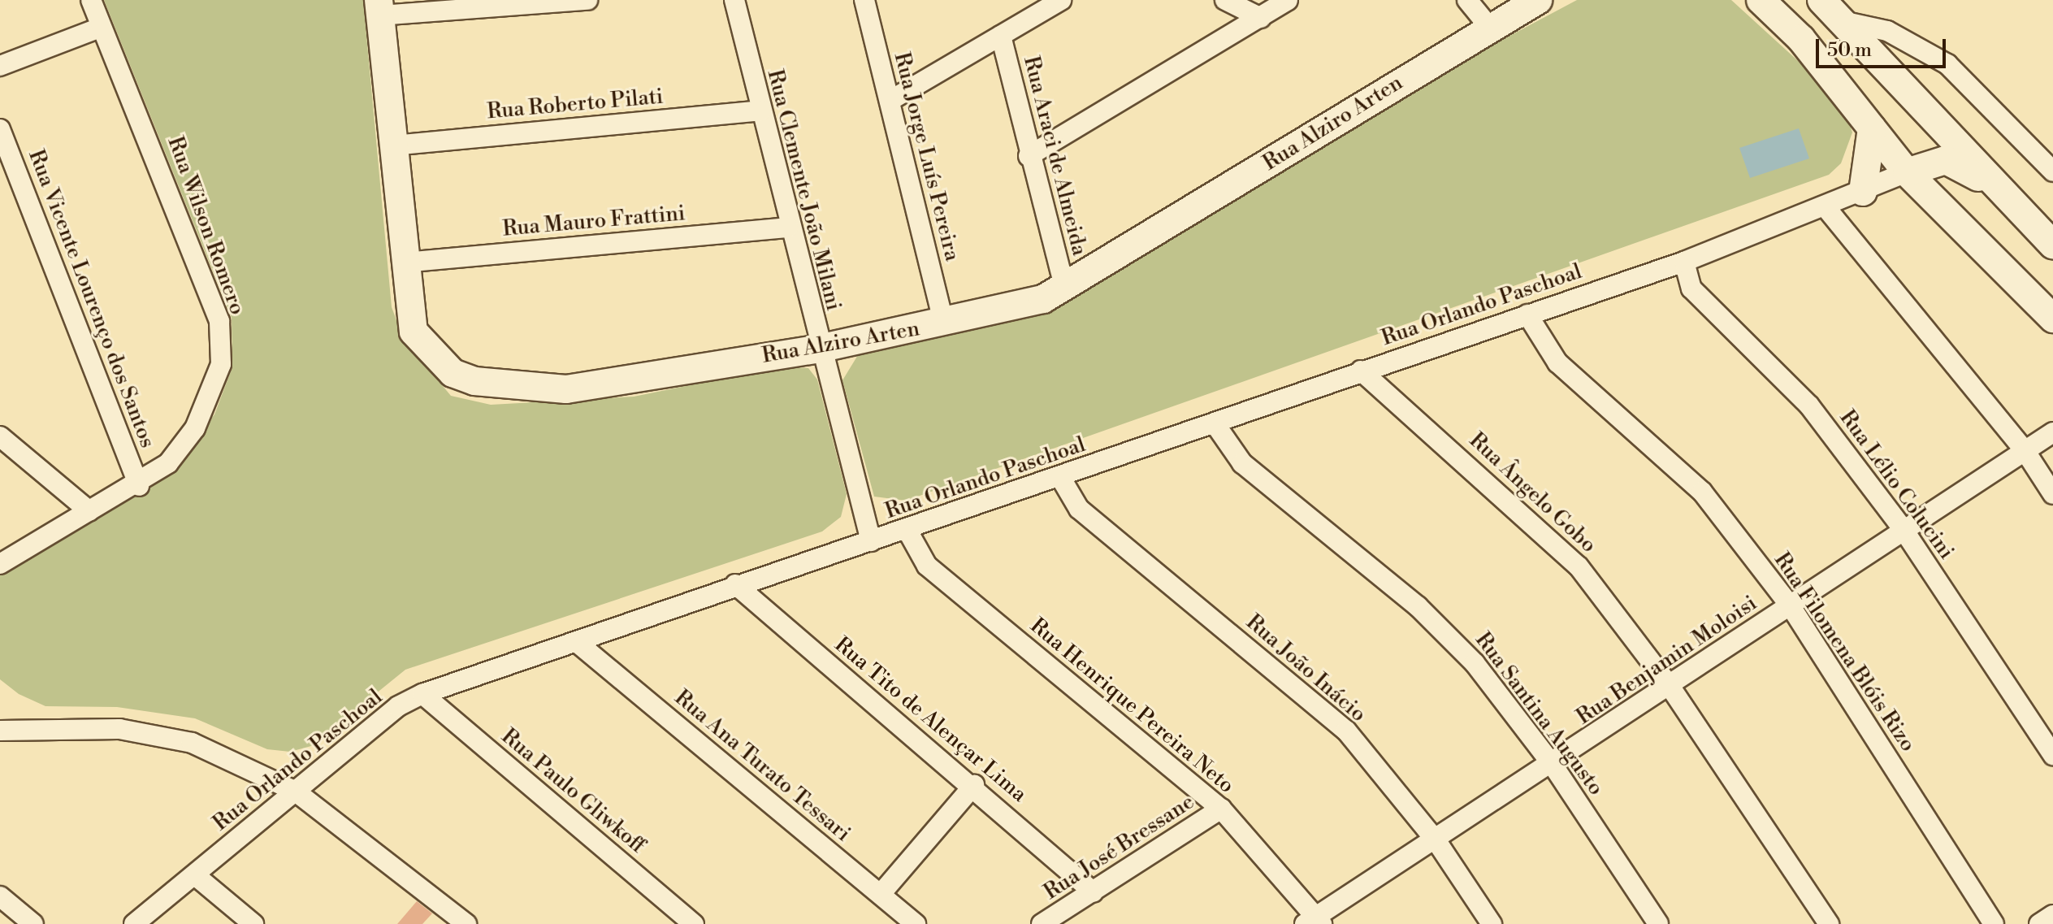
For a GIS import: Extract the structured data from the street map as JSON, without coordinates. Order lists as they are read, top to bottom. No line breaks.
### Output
{"streets":{"street":["Rua Roberto Pilati","Rua Alziro Arten","Rua Araci de Almeida","Rua Jorge Luís Pereira","Rua Clemente João Milani","Rua Mauro Frattini","Rua Wilson Romero","Rua Vicente Lourenço dos Santos","Rua Orlando Paschoal","Rua Lélio Colucini","Rua Ângelo Gobo","Rua Filomena Blóis Rizo","Rua Benjamin Moloisi","Rua João Inácio","Rua Henrique Pereira Neto","Rua Santina Augusto","Rua Tito de Alençar Lima","Rua Ana Turato Tessari","Rua Paulo Gliwkoff","Rua José Bressane"]},"crossings":[["Rua Roberto Pilati","Rua Alziro Arten"],["Rua Roberto Pilati","Rua Clemente João Milani"],["Rua Alziro Arten","Rua Araci de Almeida"],["Rua Alziro Arten","Rua Jorge Luís Pereira"],["Rua Alziro Arten","Rua Clemente João Milani"],["Rua Alziro Arten","Rua Mauro Frattini"],["Rua Clemente João Milani","Rua Mauro Frattini"],["Rua Clemente João Milani","Rua Orlando Paschoal"],["Rua Wilson Romero","Rua Vicente Lourenço dos Santos"],["Rua Orlando Paschoal","Rua Lélio Colucini"],["Rua Orlando Paschoal","Rua Ângelo Gobo"],["Rua Orlando Paschoal","Rua Filomena Blóis Rizo"],["Rua Orlando Paschoal","Rua João Inácio"],["Rua Orlando Paschoal","Rua Henrique Pereira Neto"],["Rua Orlando Paschoal","Rua Santina Augusto"],["Rua Orlando Paschoal","Rua Tito de Alençar Lima"],["Rua Orlando Paschoal","Rua Ana Turato Tessari"],["Rua Orlando Paschoal","Rua Paulo Gliwkoff"],["Rua Lélio Colucini","Rua Benjamin Moloisi"],["Rua Ângelo Gobo","Rua Benjamin Moloisi"],["Rua Filomena Blóis Rizo","Rua Benjamin Moloisi"],["Rua Benjamin Moloisi","Rua João Inácio"],["Rua Benjamin Moloisi","Rua Henrique Pereira Neto"],["Rua Benjamin Moloisi","Rua Santina Augusto"],["Rua Henrique Pereira Neto","Rua José Bressane"],["Rua Tito de Alençar Lima","Rua José Bressane"]],"scale_bar":"50 m"}
